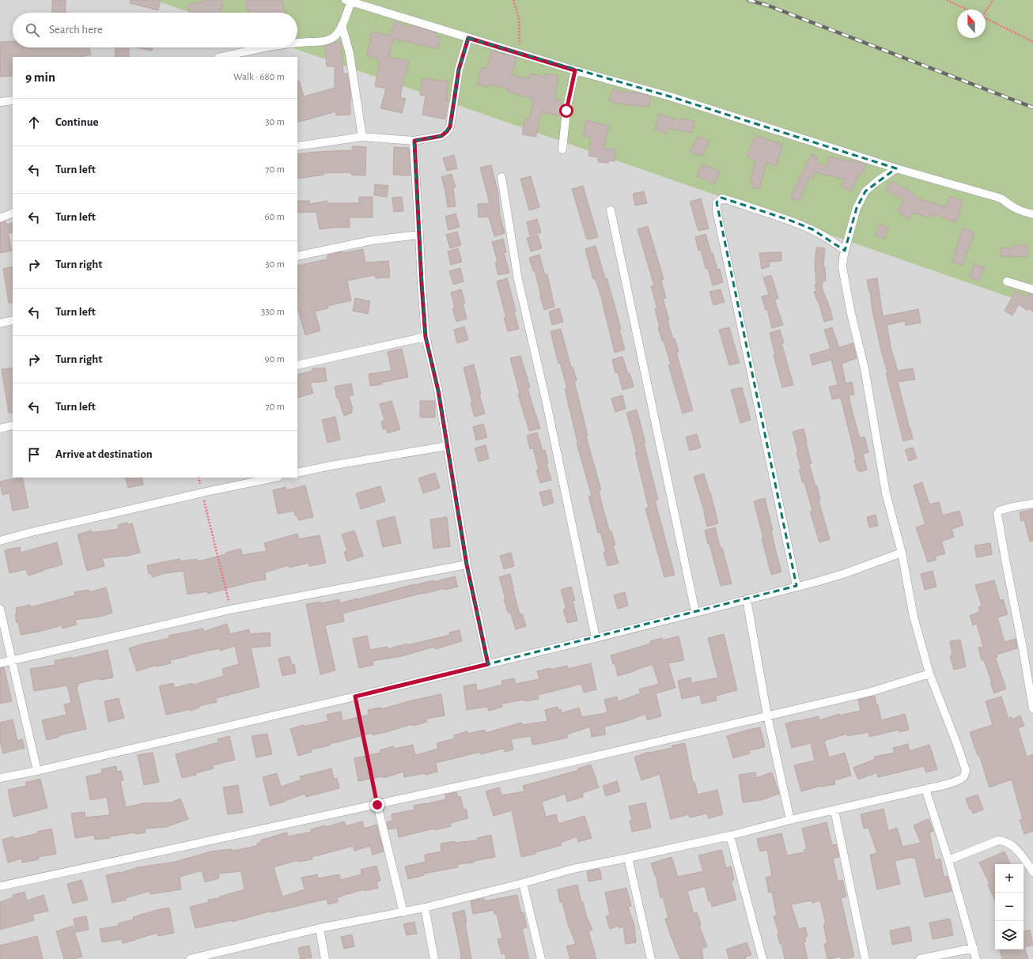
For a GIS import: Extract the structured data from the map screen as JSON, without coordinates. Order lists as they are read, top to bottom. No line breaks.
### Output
{"north":"top","page":{"search":"Search here","heading":["9 min","Walk · 680 m"],"list":[["Continue","30 m"],["Turn left","70 m"],["Turn left","60 m"],["Turn right","30 m"],["Turn left","330 m"],["Turn right","90 m"],["Turn left","70 m"],"Arrive at destination"],"map_buttons":["+","−"]}}
